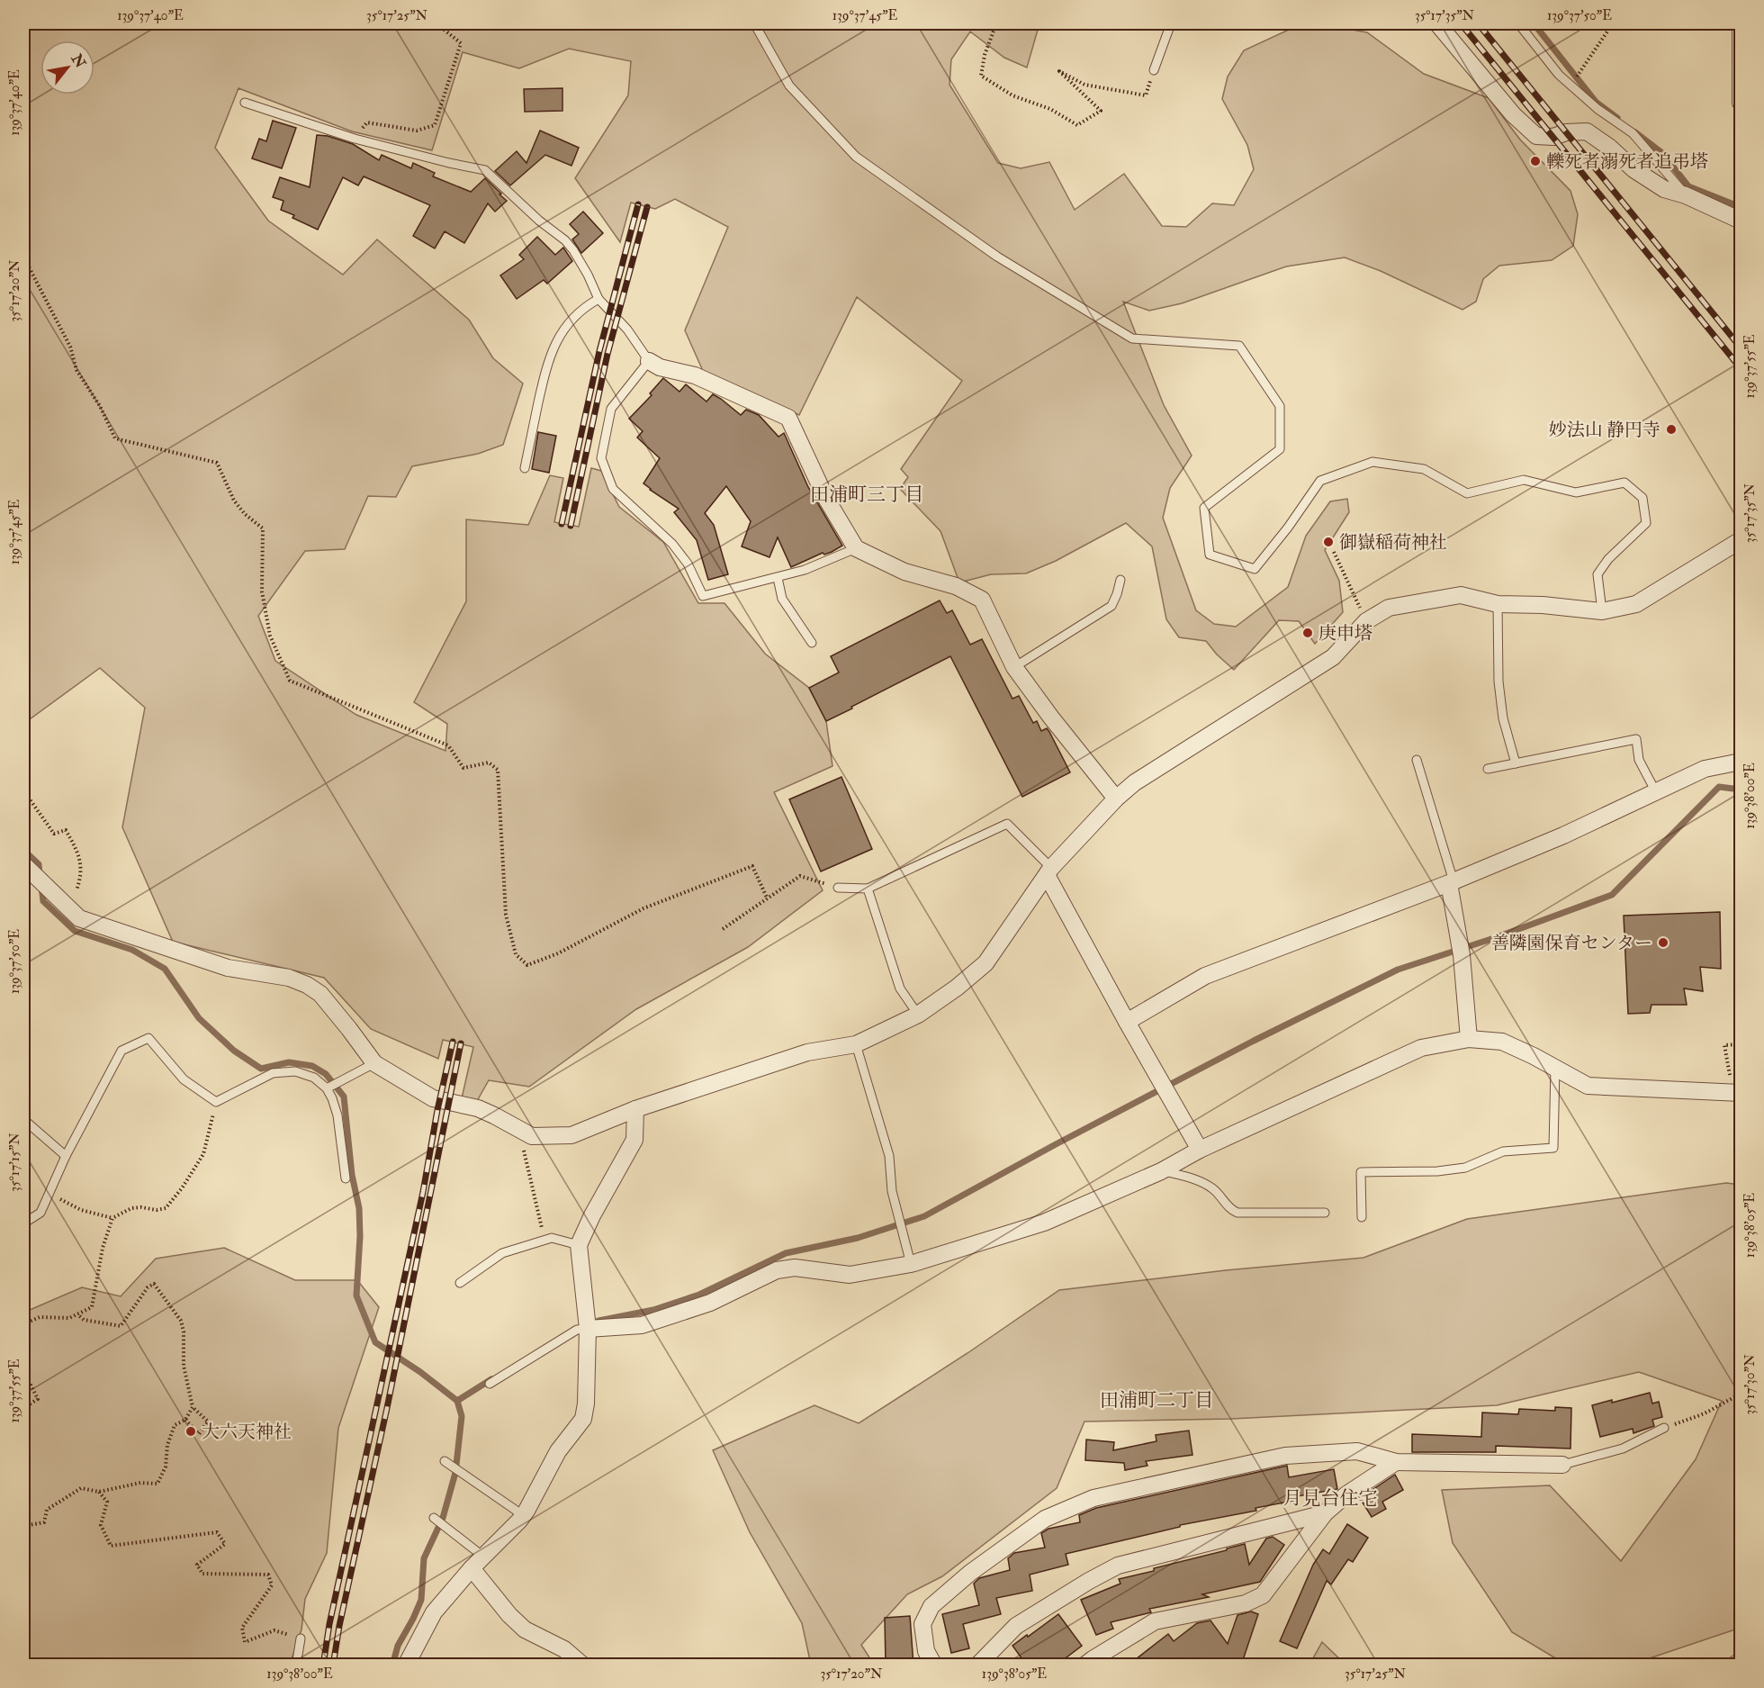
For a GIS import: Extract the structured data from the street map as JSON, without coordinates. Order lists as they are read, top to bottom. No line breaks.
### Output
{"districts":["田浦町三丁目","田浦町二丁目","月見台住宅"],"places":["轢死者溺死者追弔塔","妙法山 静円寺","御嶽稲荷神社","庚申塔","善隣園保育センター","大六天神社"],"north":"top right","coordinates":["139°37'40\"E","35°17'25\"N","139°37'45\"E","35°17'35\"N","139°37'50\"E","35°17'20\"N","139°37'55\"E","139°38'00\"E","35°17'15\"N","139°38'05\"E","35°17'30\"N"]}
